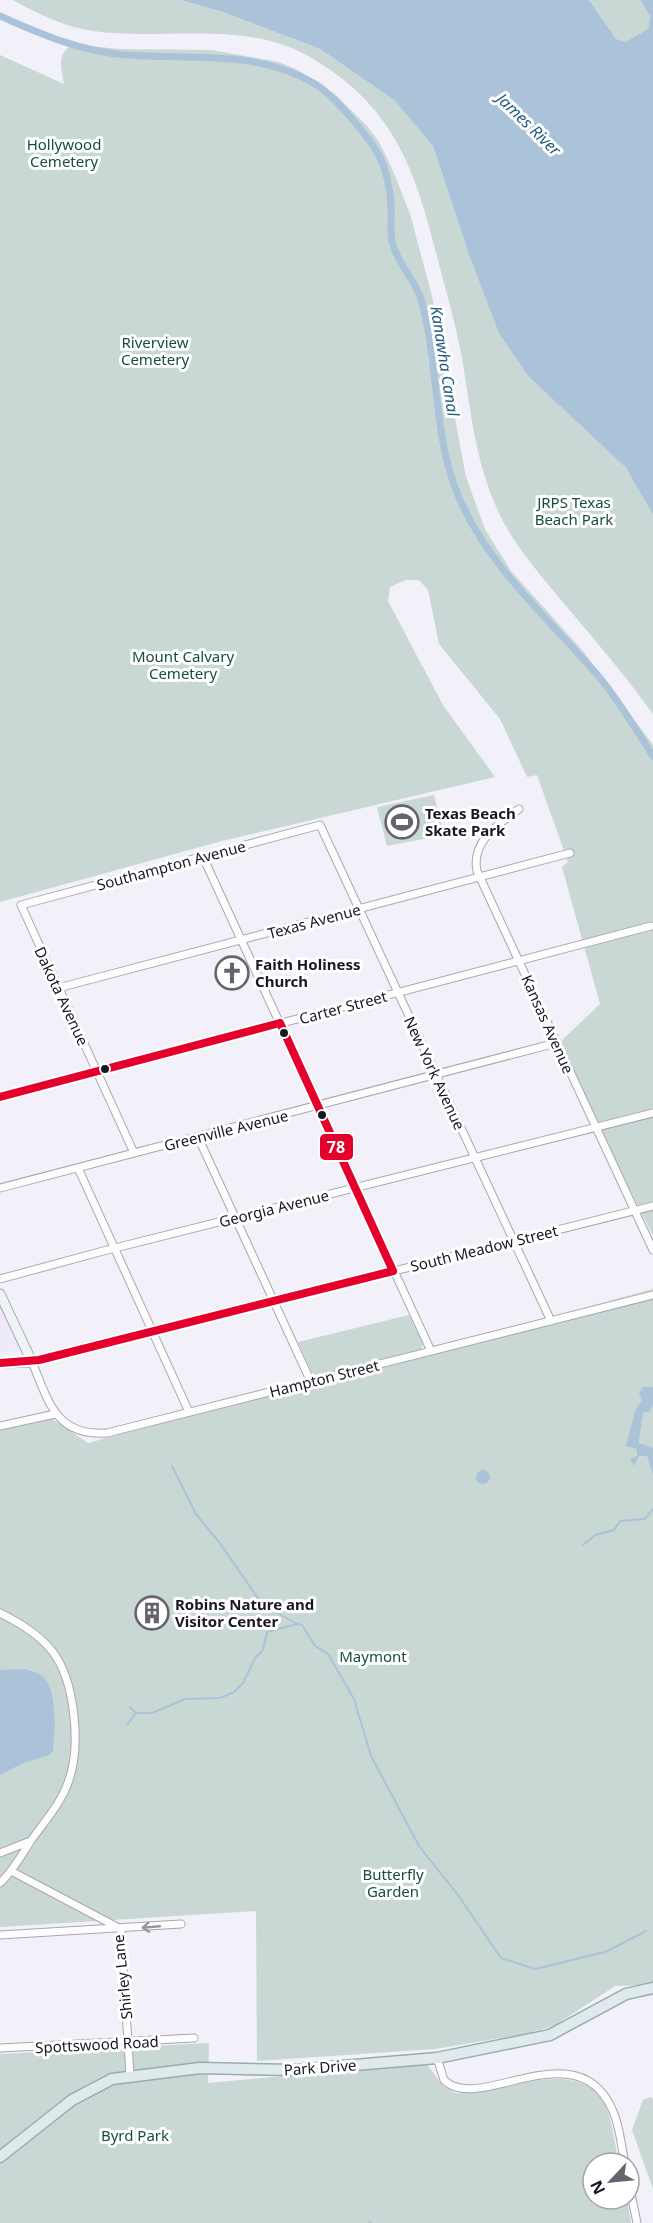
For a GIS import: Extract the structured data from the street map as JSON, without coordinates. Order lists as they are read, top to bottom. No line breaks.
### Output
{"streets":{"main road":["Park Drive"],"street":["Southampton Avenue","Texas Avenue","Dakota Avenue","Carter Street","Kansas Avenue","New York Avenue","Greenville Avenue","Georgia Avenue","South Meadow Street","Hampton Street","Shirley Lane","Spottswood Road"]},"crossings":[["Southampton Avenue","Dakota Avenue"],["Southampton Avenue","New York Avenue"],["Texas Avenue","Dakota Avenue"],["Texas Avenue","Kansas Avenue"],["Texas Avenue","New York Avenue"],["Dakota Avenue","Carter Street"],["Dakota Avenue","Greenville Avenue"],["Carter Street","Kansas Avenue"],["Carter Street","New York Avenue"],["Kansas Avenue","Greenville Avenue"],["Kansas Avenue","Georgia Avenue"],["Kansas Avenue","South Meadow Street"],["New York Avenue","Greenville Avenue"],["New York Avenue","Georgia Avenue"],["New York Avenue","South Meadow Street"],["New York Avenue","Hampton Street"],["Shirley Lane","Spottswood Road"],["Shirley Lane","Park Drive"]],"water":["James River","Kanawha Canal"],"parks":["Hollywood Cemetery","Riverview Cemetery","JRPS Texas Beach Park","Mount Calvary Cemetery","Maymont","Butterfly Garden","Byrd Park"],"places":{"sports":["Texas Beach Skate Park"],"church":["Faith Holiness Church"],"building":["Robins Nature and Visitor Center"]},"lines":["transit line 78"],"north":"bottom left"}
